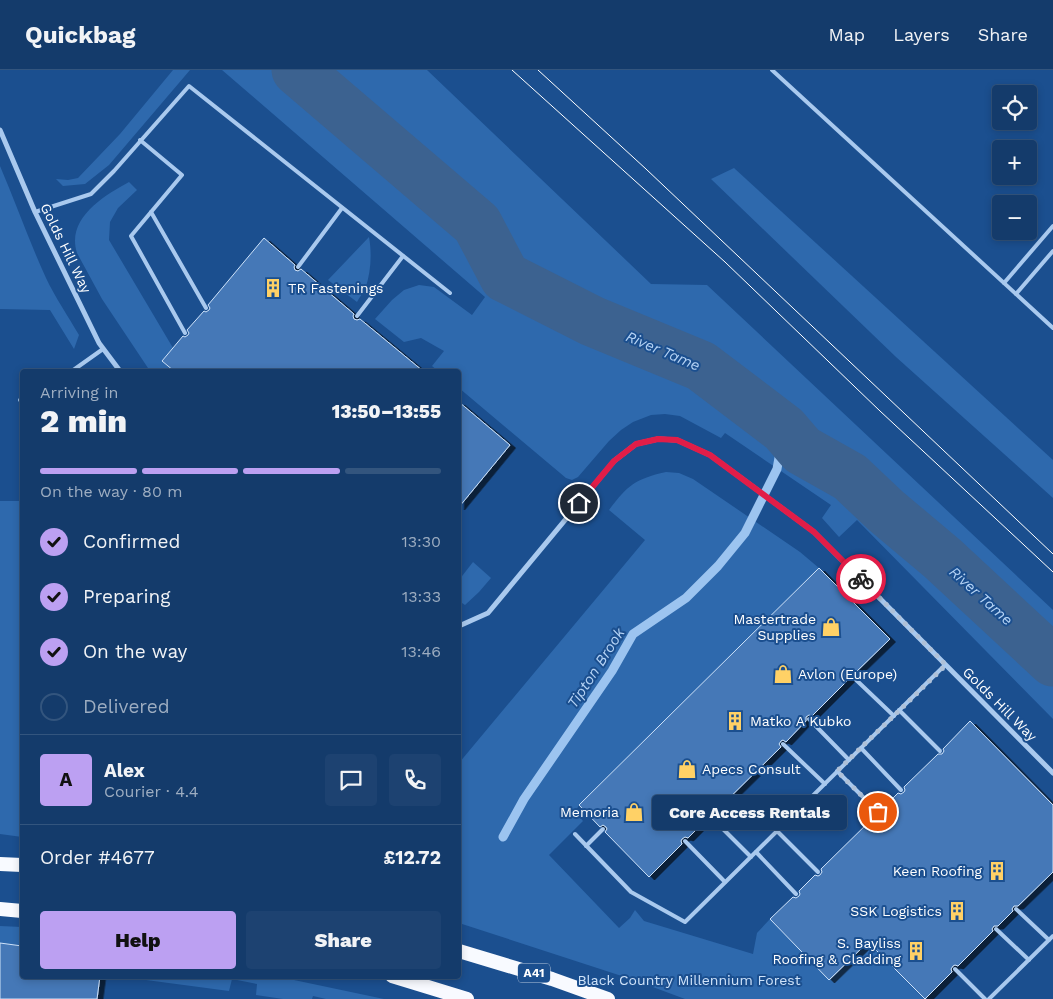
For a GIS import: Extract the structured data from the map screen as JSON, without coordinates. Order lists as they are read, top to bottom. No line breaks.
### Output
{"streets":{"highway":["A41"],"street":["Golds Hill Way"]},"water":["River Tame","Tipton Brook"],"parks":["Black Country Millennium Forest"],"places":{"building":["TR Fastenings","Matko A Kubko","Keen Roofing","SSK Logistics","S. Bayliss Roofing & Cladding"],"shop":["Mastertrade Supplies","Avlon (Europe)","Apecs Consult","Memoria"],"other":["Core Access Rentals"]},"page":{"header":"Quickbag","nav":["Map","Layers","Share"],"map_buttons":["+","−"],"heading":["2 min","Arriving in","13:50–13:55"],"panel":["Alex","Courier · 4.4","Order #4677","£12.72"],"bar":"On the way · 80 m","list":[["Confirmed","13:30"],["Preparing","13:33"],["On the way","13:46"],"Delivered"],"round":"A","bubble":"Core Access Rentals","buttons":["Help","Share"]}}
